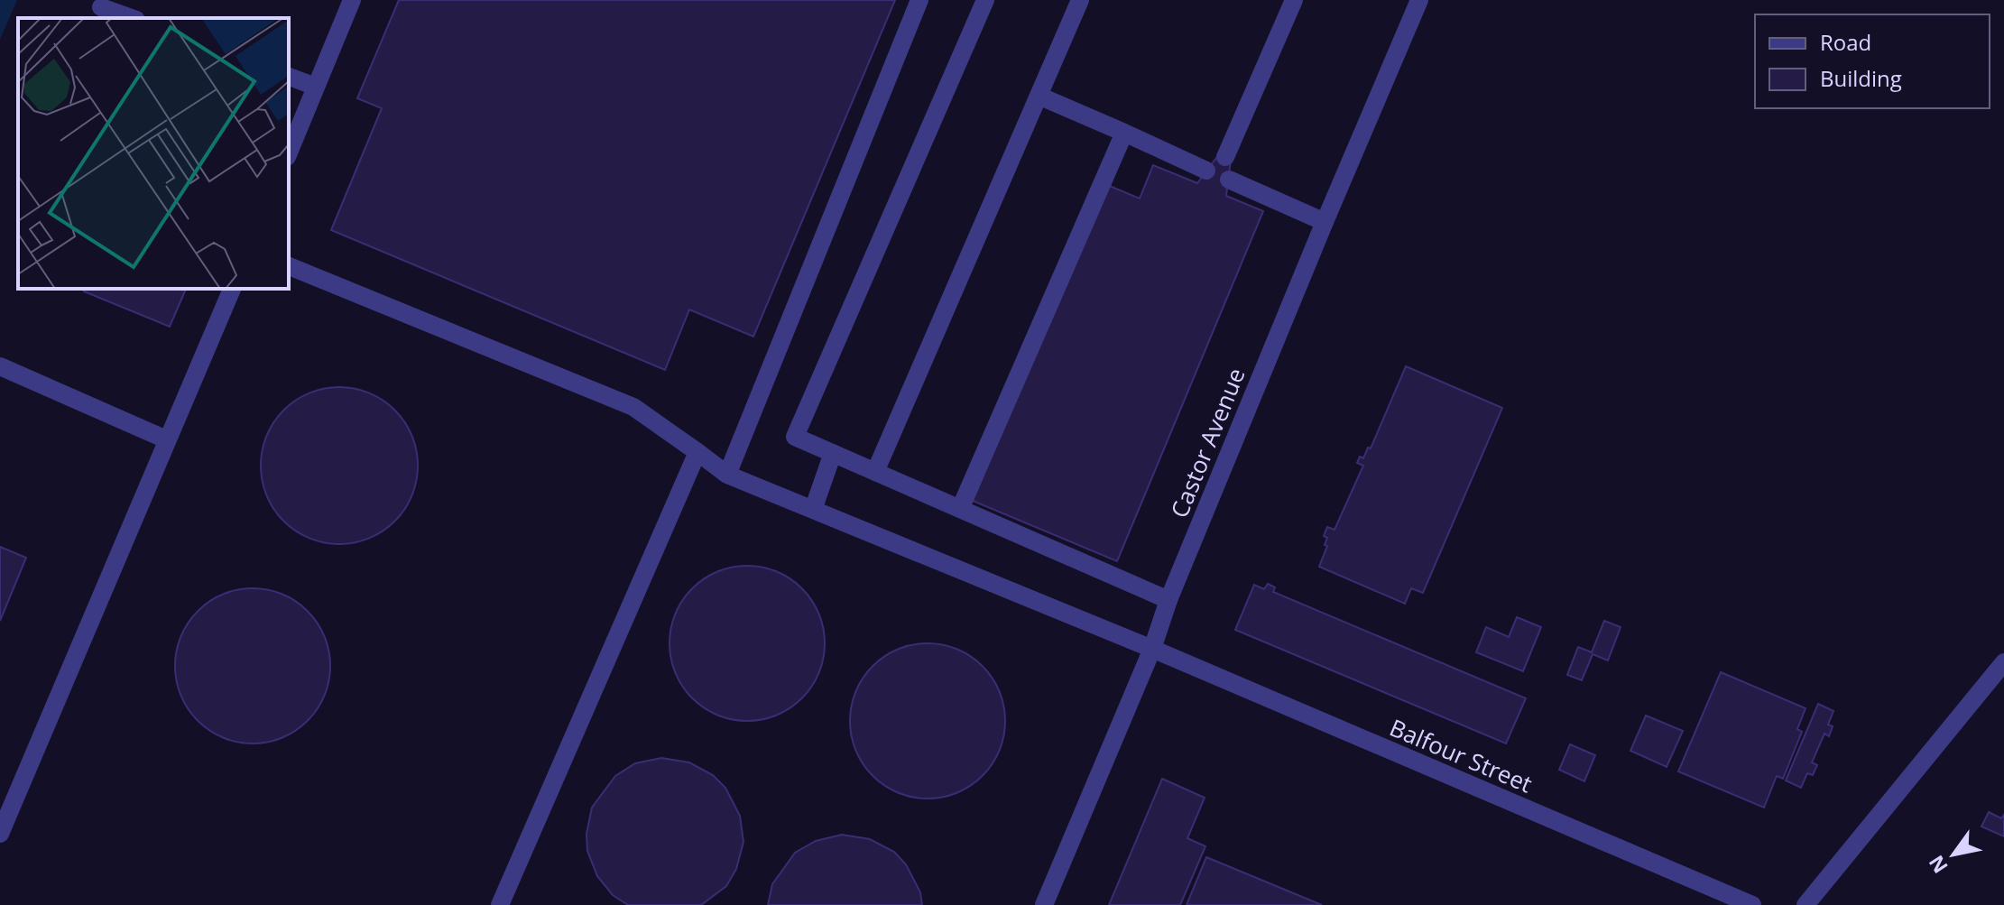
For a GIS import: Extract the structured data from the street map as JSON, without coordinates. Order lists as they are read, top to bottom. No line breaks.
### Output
{"streets":{"street":["Castor Avenue","Balfour Street"]},"crossings":[["Castor Avenue","Balfour Street"]],"legend":["Road","Building"],"north":"bottom left"}
